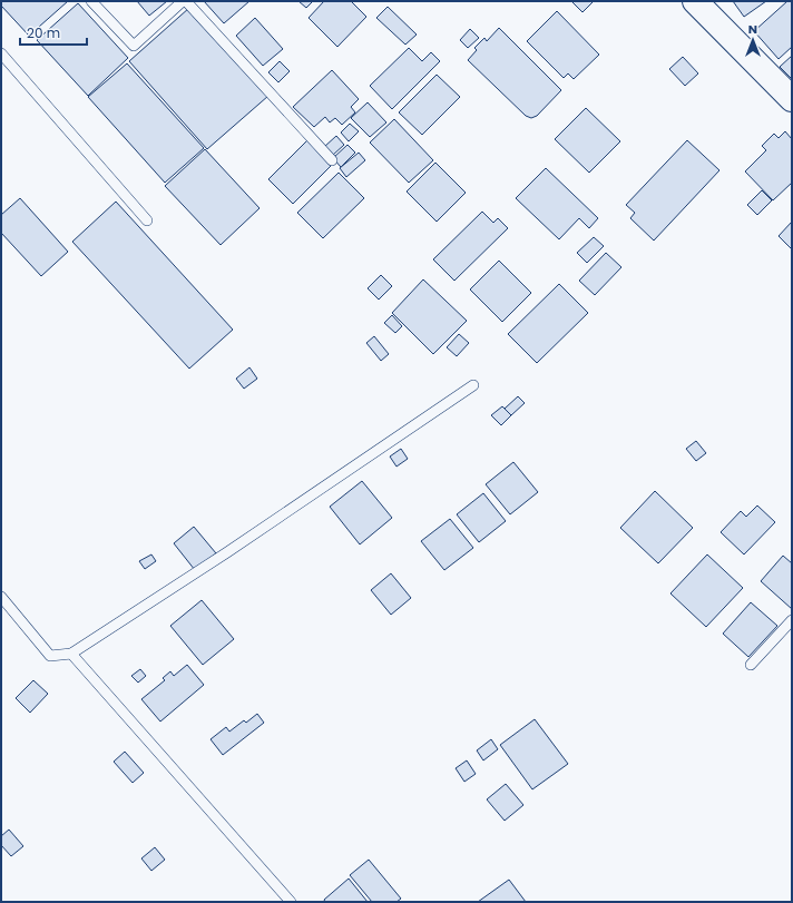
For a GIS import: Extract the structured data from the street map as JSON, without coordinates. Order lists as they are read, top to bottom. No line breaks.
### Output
{"scale_bar":"20 m","north":"top"}
